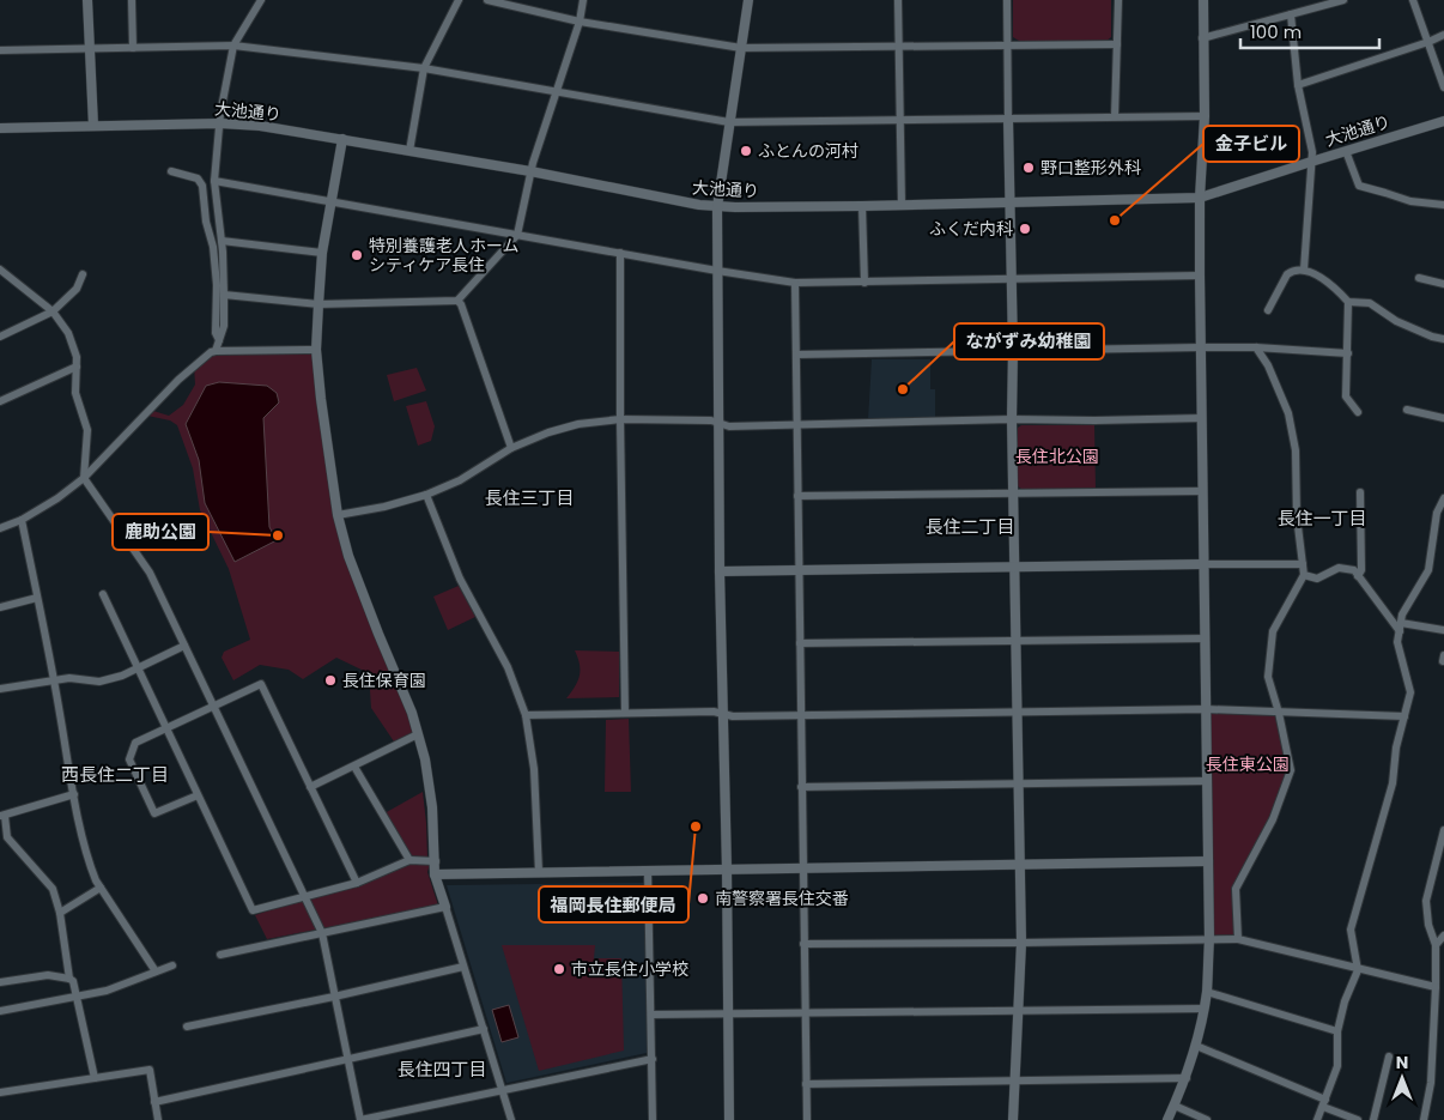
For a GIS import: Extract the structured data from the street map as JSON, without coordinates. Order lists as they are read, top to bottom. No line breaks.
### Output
{"streets":{"street":["大池通り"]},"districts":["長住三丁目","長住一丁目","長住二丁目","西長住二丁目","長住四丁目"],"parks":["長住北公園","長住東公園"],"places":["ふとんの河村","野口整形外科","金子ビル","ふくだ内科","特別養護老人ホーム シティケア長住","ながずみ幼稚園","鹿助公園","長住保育園","福岡長住郵便局","南警察署長住交番","市立長住小学校"],"scale_bar":"100 m","north":"top"}
